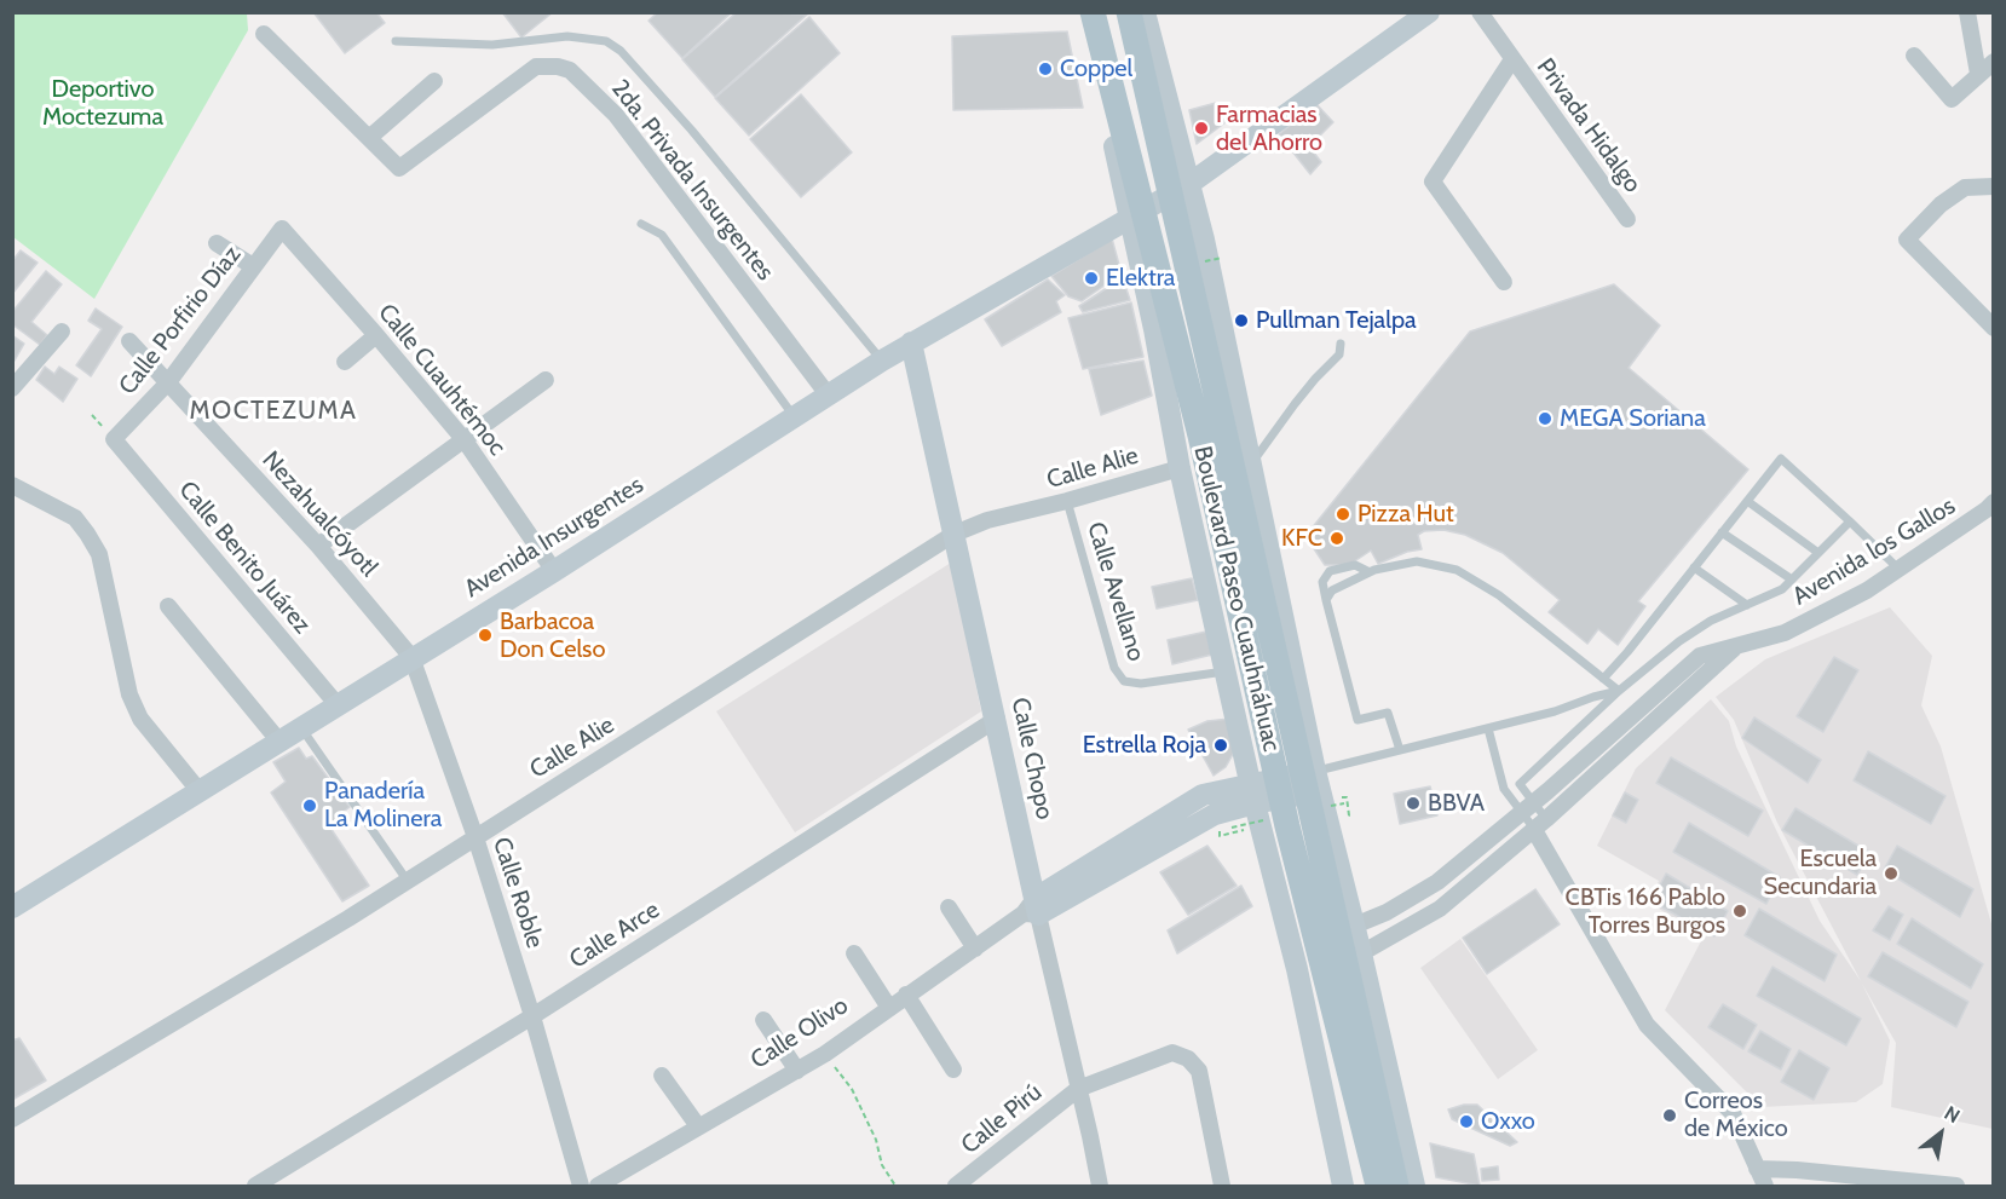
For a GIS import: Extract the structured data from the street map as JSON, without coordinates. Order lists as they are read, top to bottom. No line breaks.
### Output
{"streets":{"main road":["Boulevard Paseo Cuauhnáhuac"],"street":["Privada Hidalgo","2da. Privada Insurgentes","Calle Porfirio Díaz","Calle Cuauhtémoc","Calle Alie","Nezahualcóyotl","Avenida Insurgentes","Avenida los Gallos","Calle Benito Juárez","Calle Chopo","Calle Roble","Calle Arce","Calle Olivo","Calle Pirú"],"lane":["Calle Avellano"]},"crossings":[["2da. Privada Insurgentes","Avenida Insurgentes"],["Calle Porfirio Díaz","Calle Cuauhtémoc"],["Calle Porfirio Díaz","Nezahualcóyotl"],["Calle Porfirio Díaz","Calle Benito Juárez"],["Calle Cuauhtémoc","Avenida Insurgentes"],["Calle Alie","Calle Avellano"],["Calle Alie","Boulevard Paseo Cuauhnáhuac"],["Calle Alie","Calle Chopo"],["Calle Alie","Calle Roble"],["Nezahualcóyotl","Avenida Insurgentes"],["Nezahualcóyotl","Calle Roble"],["Avenida Insurgentes","Calle Benito Juárez"],["Avenida Insurgentes","Boulevard Paseo Cuauhnáhuac"],["Avenida Insurgentes","Calle Chopo"],["Avenida Insurgentes","Calle Roble"],["Avenida los Gallos","Boulevard Paseo Cuauhnáhuac"],["Calle Avellano","Boulevard Paseo Cuauhnáhuac"],["Boulevard Paseo Cuauhnáhuac","Calle Olivo"],["Calle Chopo","Calle Arce"],["Calle Chopo","Calle Olivo"],["Calle Chopo","Calle Pirú"],["Calle Roble","Calle Arce"]],"districts":["MOCTEZUMA"],"parks":["Deportivo Moctezuma"],"places":["Coppel","Farmacias del Ahorro","Elektra","Pullman Tejalpa","MEGA Soriana","Pizza Hut","KFC","Barbacoa Don Celso","Estrella Roja","BBVA","Panadería La Molinera","Escuela Secundaria","CBTis 166 Pablo Torres Burgos","Correos de México","Oxxo"],"north":"top right"}
